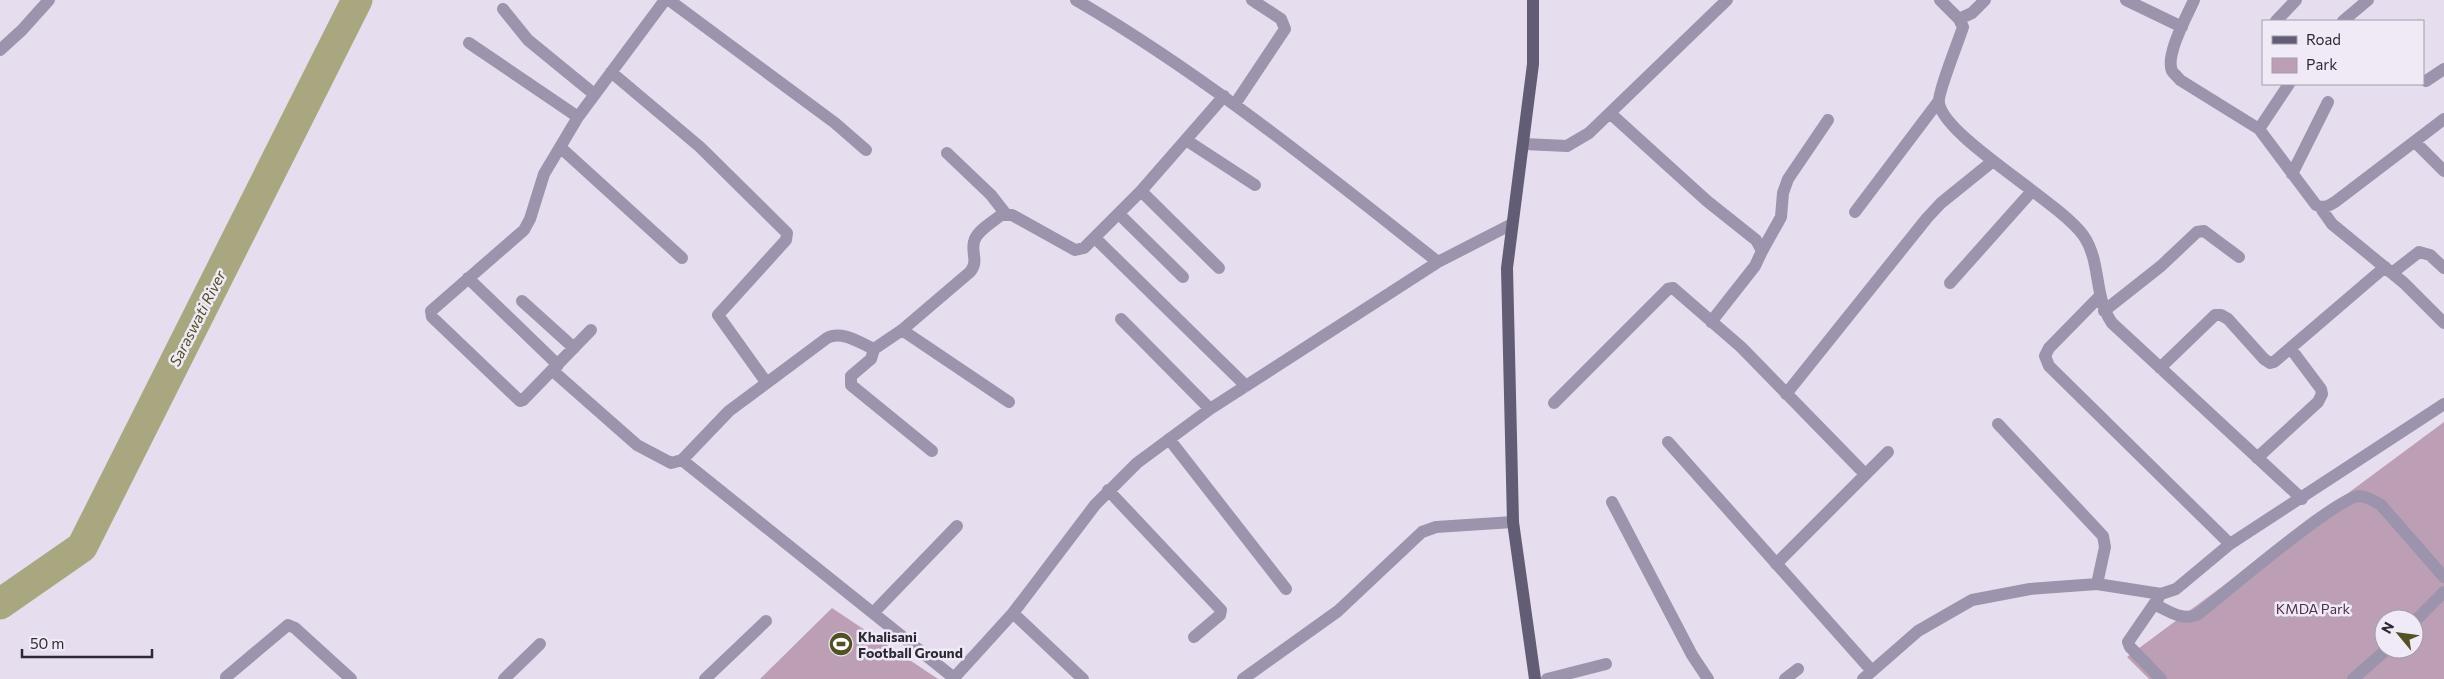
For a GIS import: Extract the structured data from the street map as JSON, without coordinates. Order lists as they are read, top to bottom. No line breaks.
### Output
{"water":["Saraswati River"],"parks":["KMDA Park"],"places":{"sports":["Khalisani Football Ground"]},"legend":["Road","Park"],"scale_bar":"50 m","north":"top left"}
